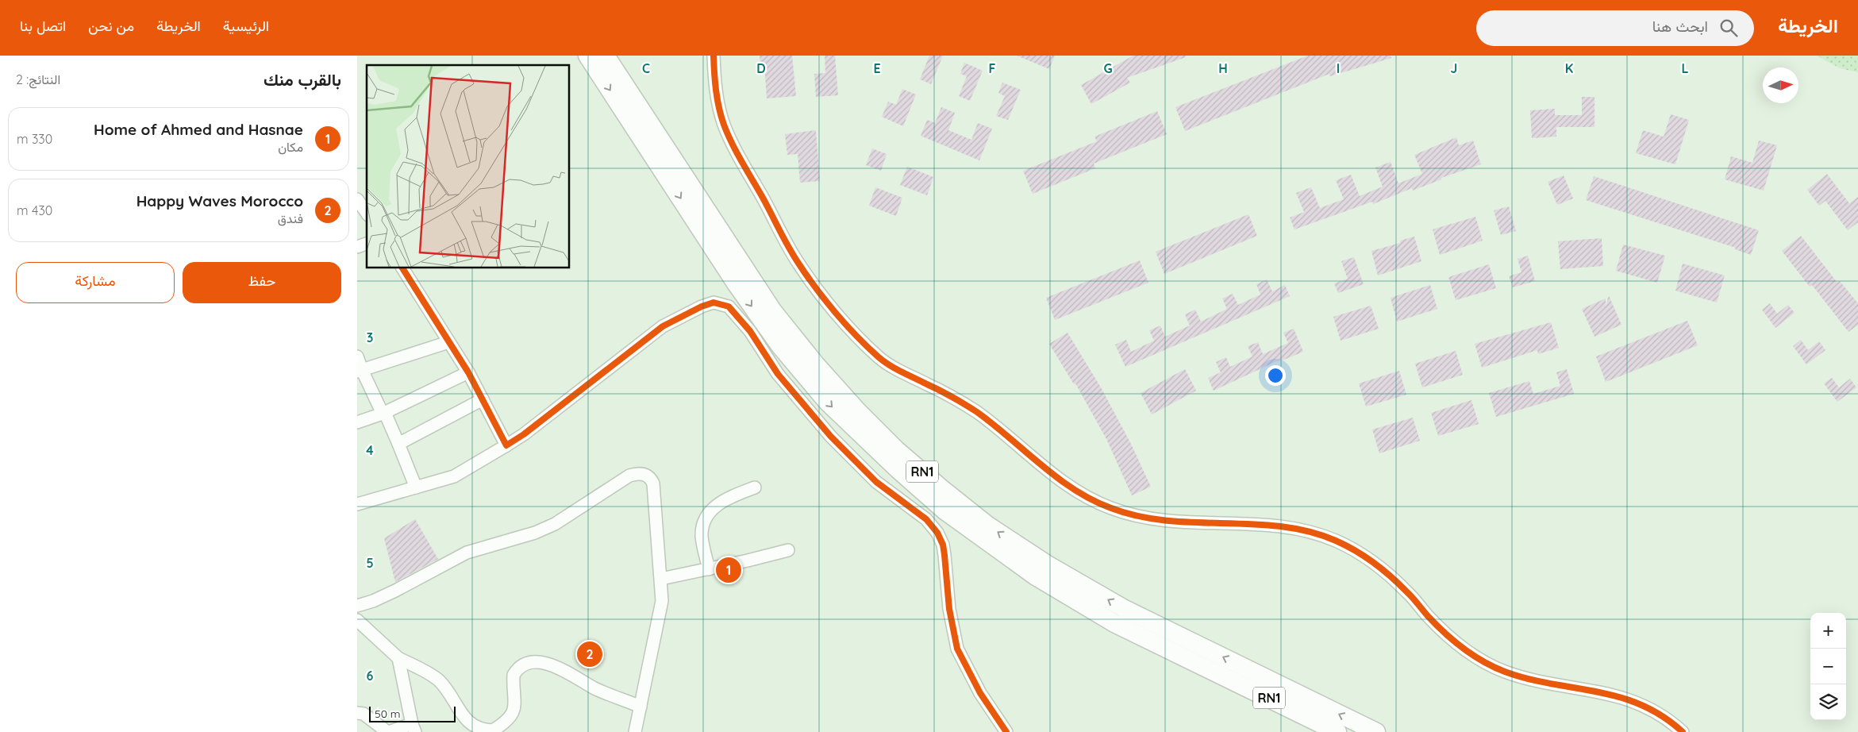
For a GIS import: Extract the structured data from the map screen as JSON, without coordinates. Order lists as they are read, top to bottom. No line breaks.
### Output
{"streets":{"highway":["RN1"]},"scale_bar":"50 m","north":"right","page":{"header":"الخريطة","search":"ابحث هنا","nav":["الرئيسية","الخريطة","من نحن","اتصل بنا"],"heading":["بالقرب منك","النتائج: 2"],"list":[{"mark":"1","name":"Home of Ahmed and Hasnae","note":"مكان","value":"330 m"},{"mark":"2","name":"Happy Waves Morocco","note":"فندق","value":"430 m"}],"buttons":["حفظ","مشاركة"],"pins":["1","2"],"map_buttons":["+","−"],"scale":"50 m"},"grid":{"columns":["C","D","E","F","G","H","I","J","K","L"],"rows":["3","4","5","6"]}}
